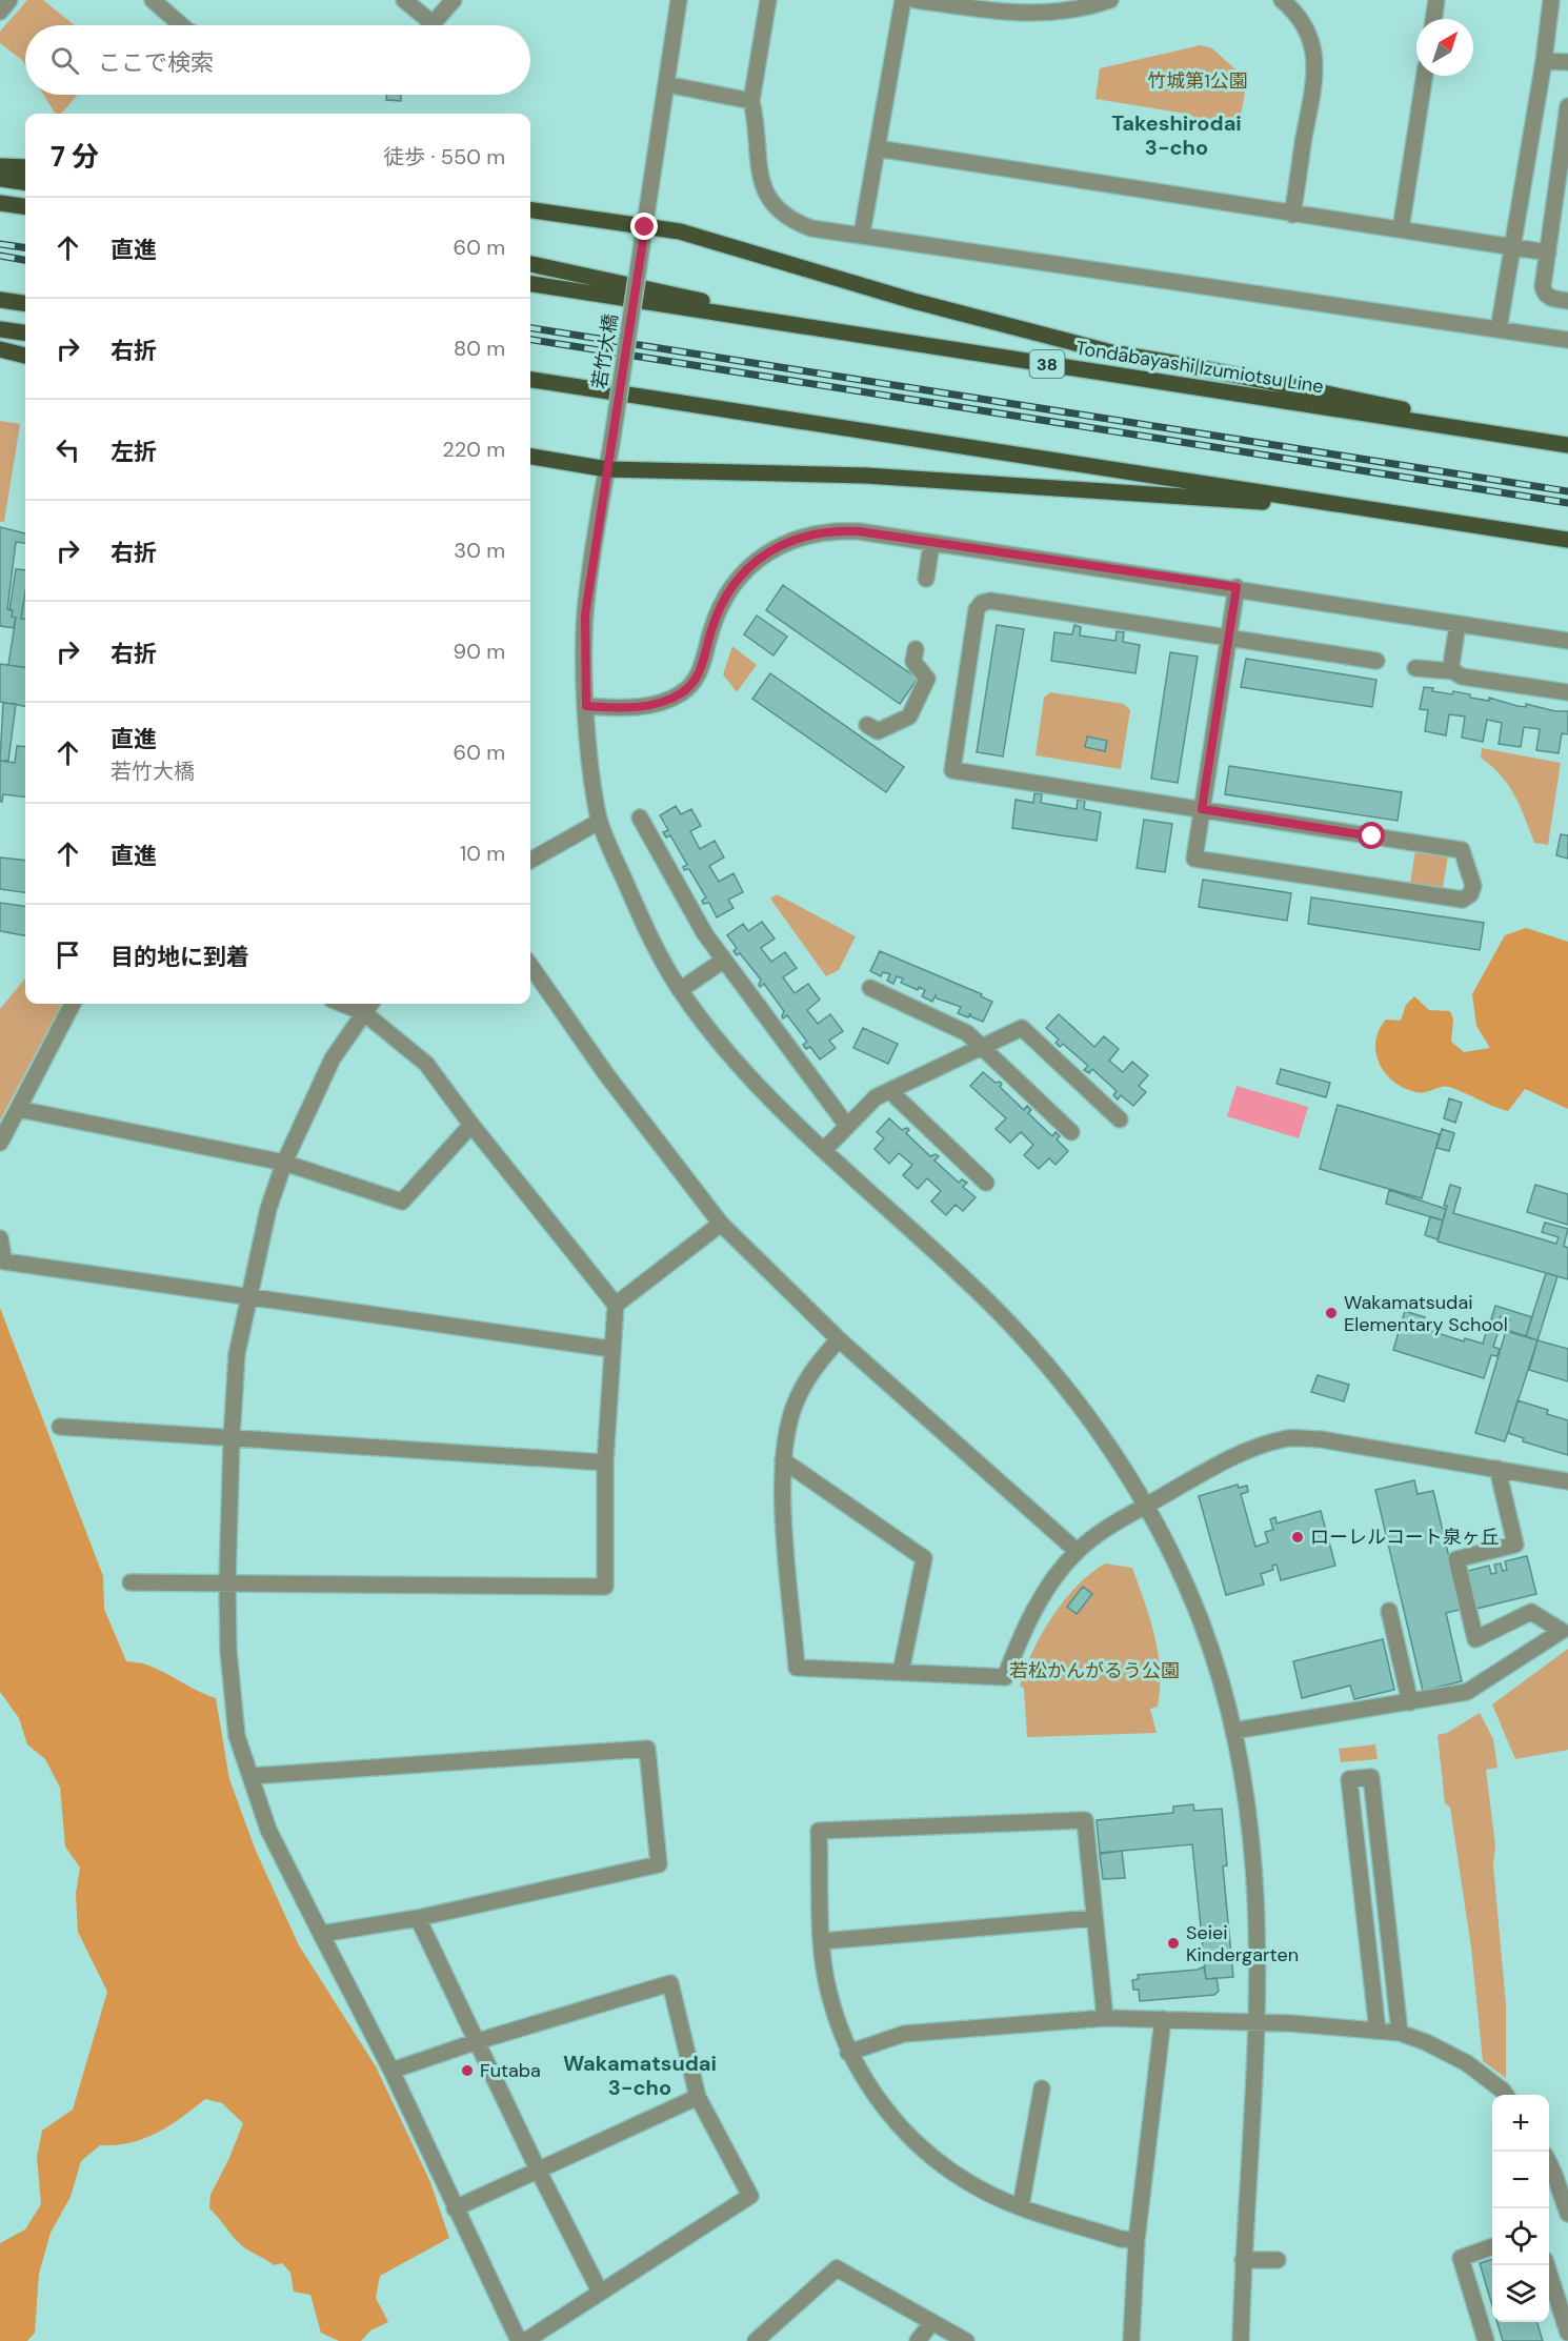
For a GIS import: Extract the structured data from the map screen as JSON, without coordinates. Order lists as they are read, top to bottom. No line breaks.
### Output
{"streets":{"main road":["38","Tondabayashi Izumiotsu Line"],"street":["若竹大橋"]},"districts":["Takeshirodai 3-cho","Wakamatsudai 3-cho"],"parks":["竹城第1公園","若松かんがるう公園"],"places":["Wakamatsudai Elementary School","ローレルコート泉ヶ丘","Seiei Kindergarten","Futaba"],"north":"top right","page":{"search":"ここで検索","heading":["7 分","徒歩 · 550 m"],"list":[["直進","60 m"],["右折","80 m"],["左折","220 m"],["右折","30 m"],["右折","90 m"],["直進","若竹大橋","60 m"],["直進","10 m"],"目的地に到着"],"map_buttons":["+","−"]}}
